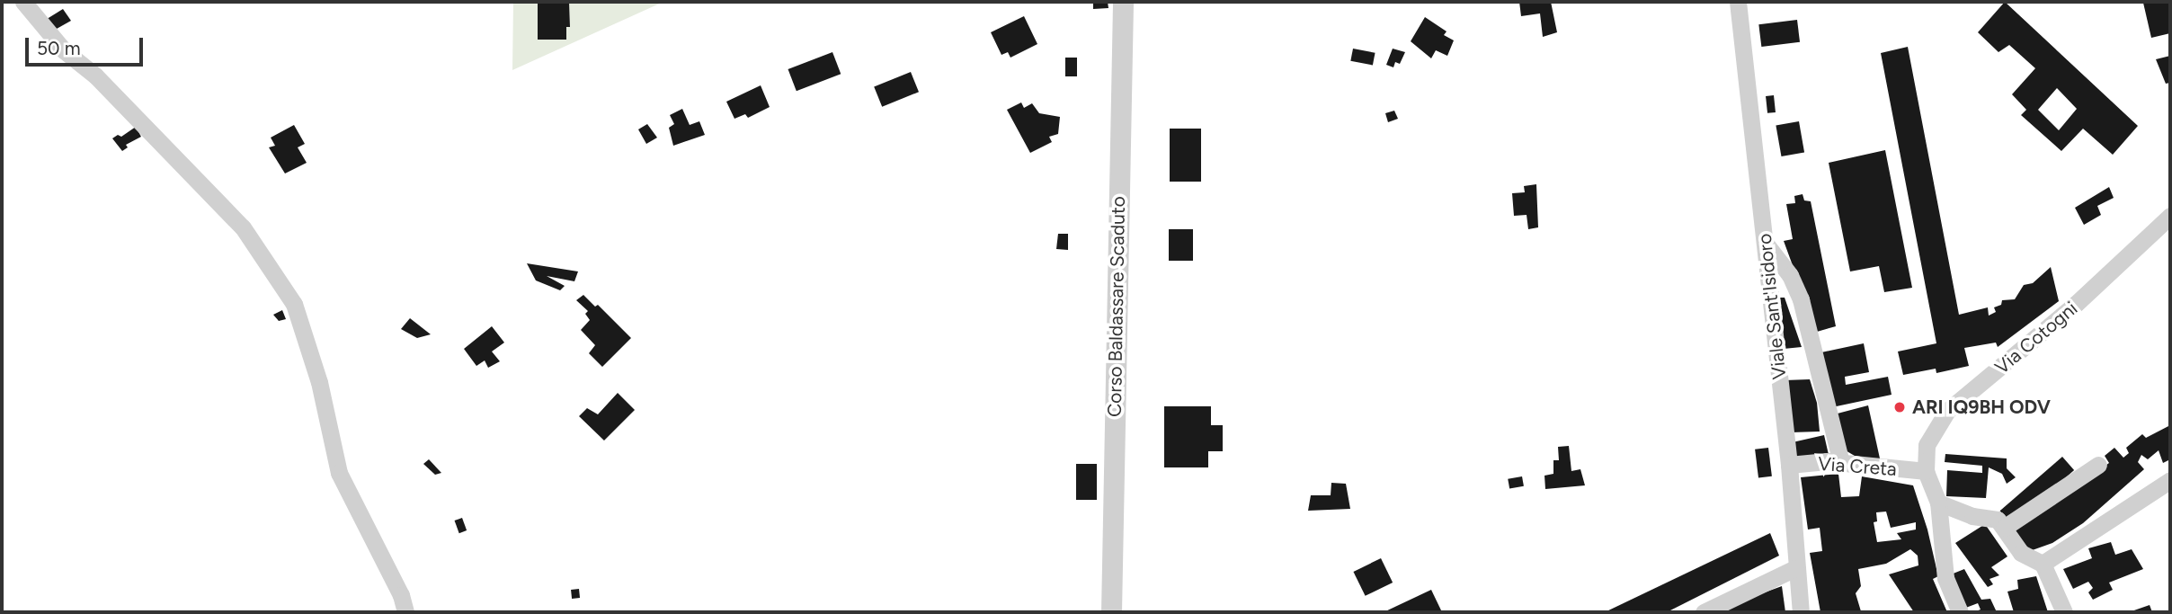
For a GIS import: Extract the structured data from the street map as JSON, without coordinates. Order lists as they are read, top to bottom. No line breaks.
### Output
{"streets":{"street":["Corso Baldassare Scaduto","Viale Sant'Isidoro","Via Cotogni","Via Creta"]},"crossings":[["Viale Sant'Isidoro","Via Creta"],["Via Cotogni","Via Creta"]],"places":["ARI IQ9BH ODV"],"scale_bar":"50 m"}
